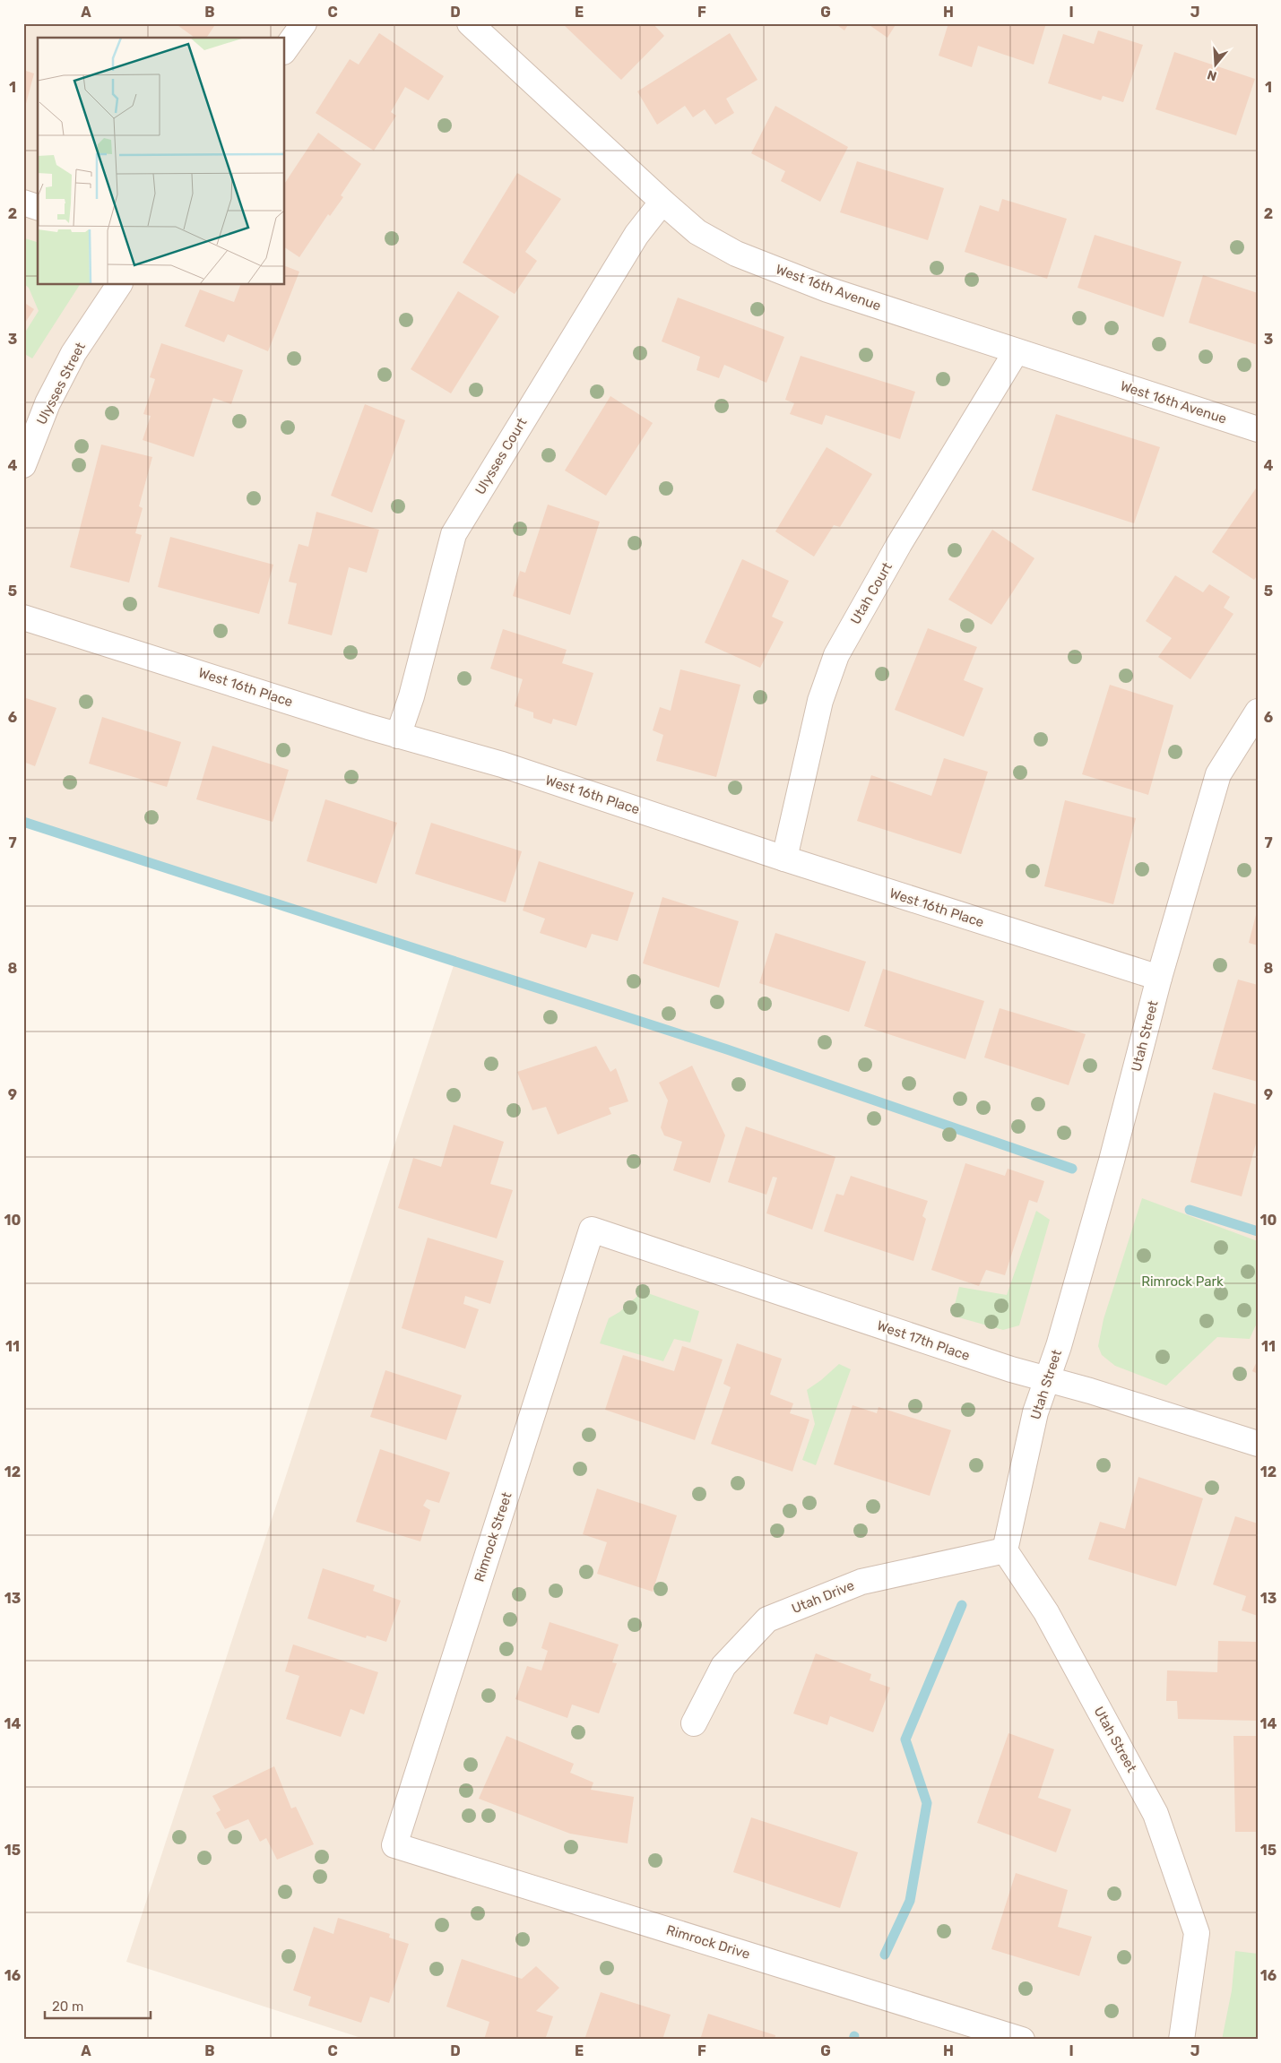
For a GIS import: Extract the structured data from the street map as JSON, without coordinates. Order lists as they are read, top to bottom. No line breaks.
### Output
{"streets":{"street":["West 16th Avenue","Ulysses Street","Ulysses Court","Utah Court","West 16th Place","Utah Street","West 17th Place","Rimrock Street","Utah Drive","Rimrock Drive"]},"crossings":[["West 16th Avenue","Ulysses Court"],["West 16th Avenue","Utah Court"],["Ulysses Court","West 16th Place"],["Utah Court","West 16th Place"],["West 16th Place","Utah Street"],["Utah Street","West 17th Place"],["Utah Street","Utah Drive"],["West 17th Place","Rimrock Street"],["Rimrock Street","Rimrock Drive"]],"parks":["Rimrock Park"],"scale_bar":"20 m","north":"bottom","grid":{"columns":["A","B","C","D","E","F","G","H","I","J"],"rows":["1","2","3","4","5","6","7","8","9","10","11","12","13","14","15","16"]}}
